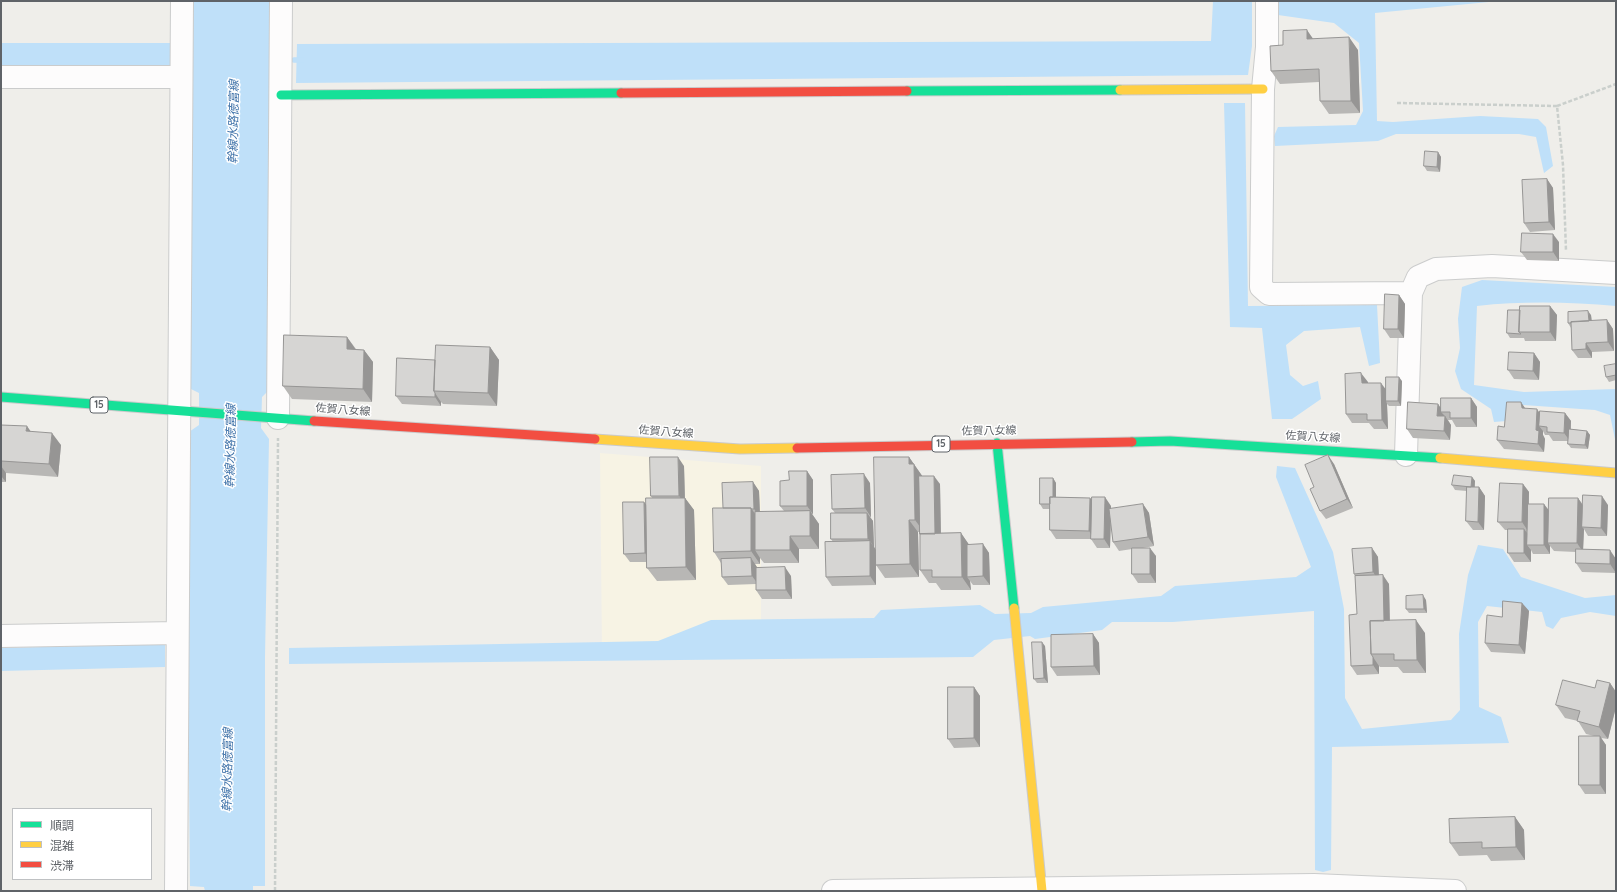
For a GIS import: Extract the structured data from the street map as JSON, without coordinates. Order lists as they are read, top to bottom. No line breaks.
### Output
{"streets":{"main road":["15","佐賀八女線"]},"crossings":[["15","佐賀八女線"]],"water":["幹線水路徳富線"],"legend":["順調","混雑","渋滞"]}
